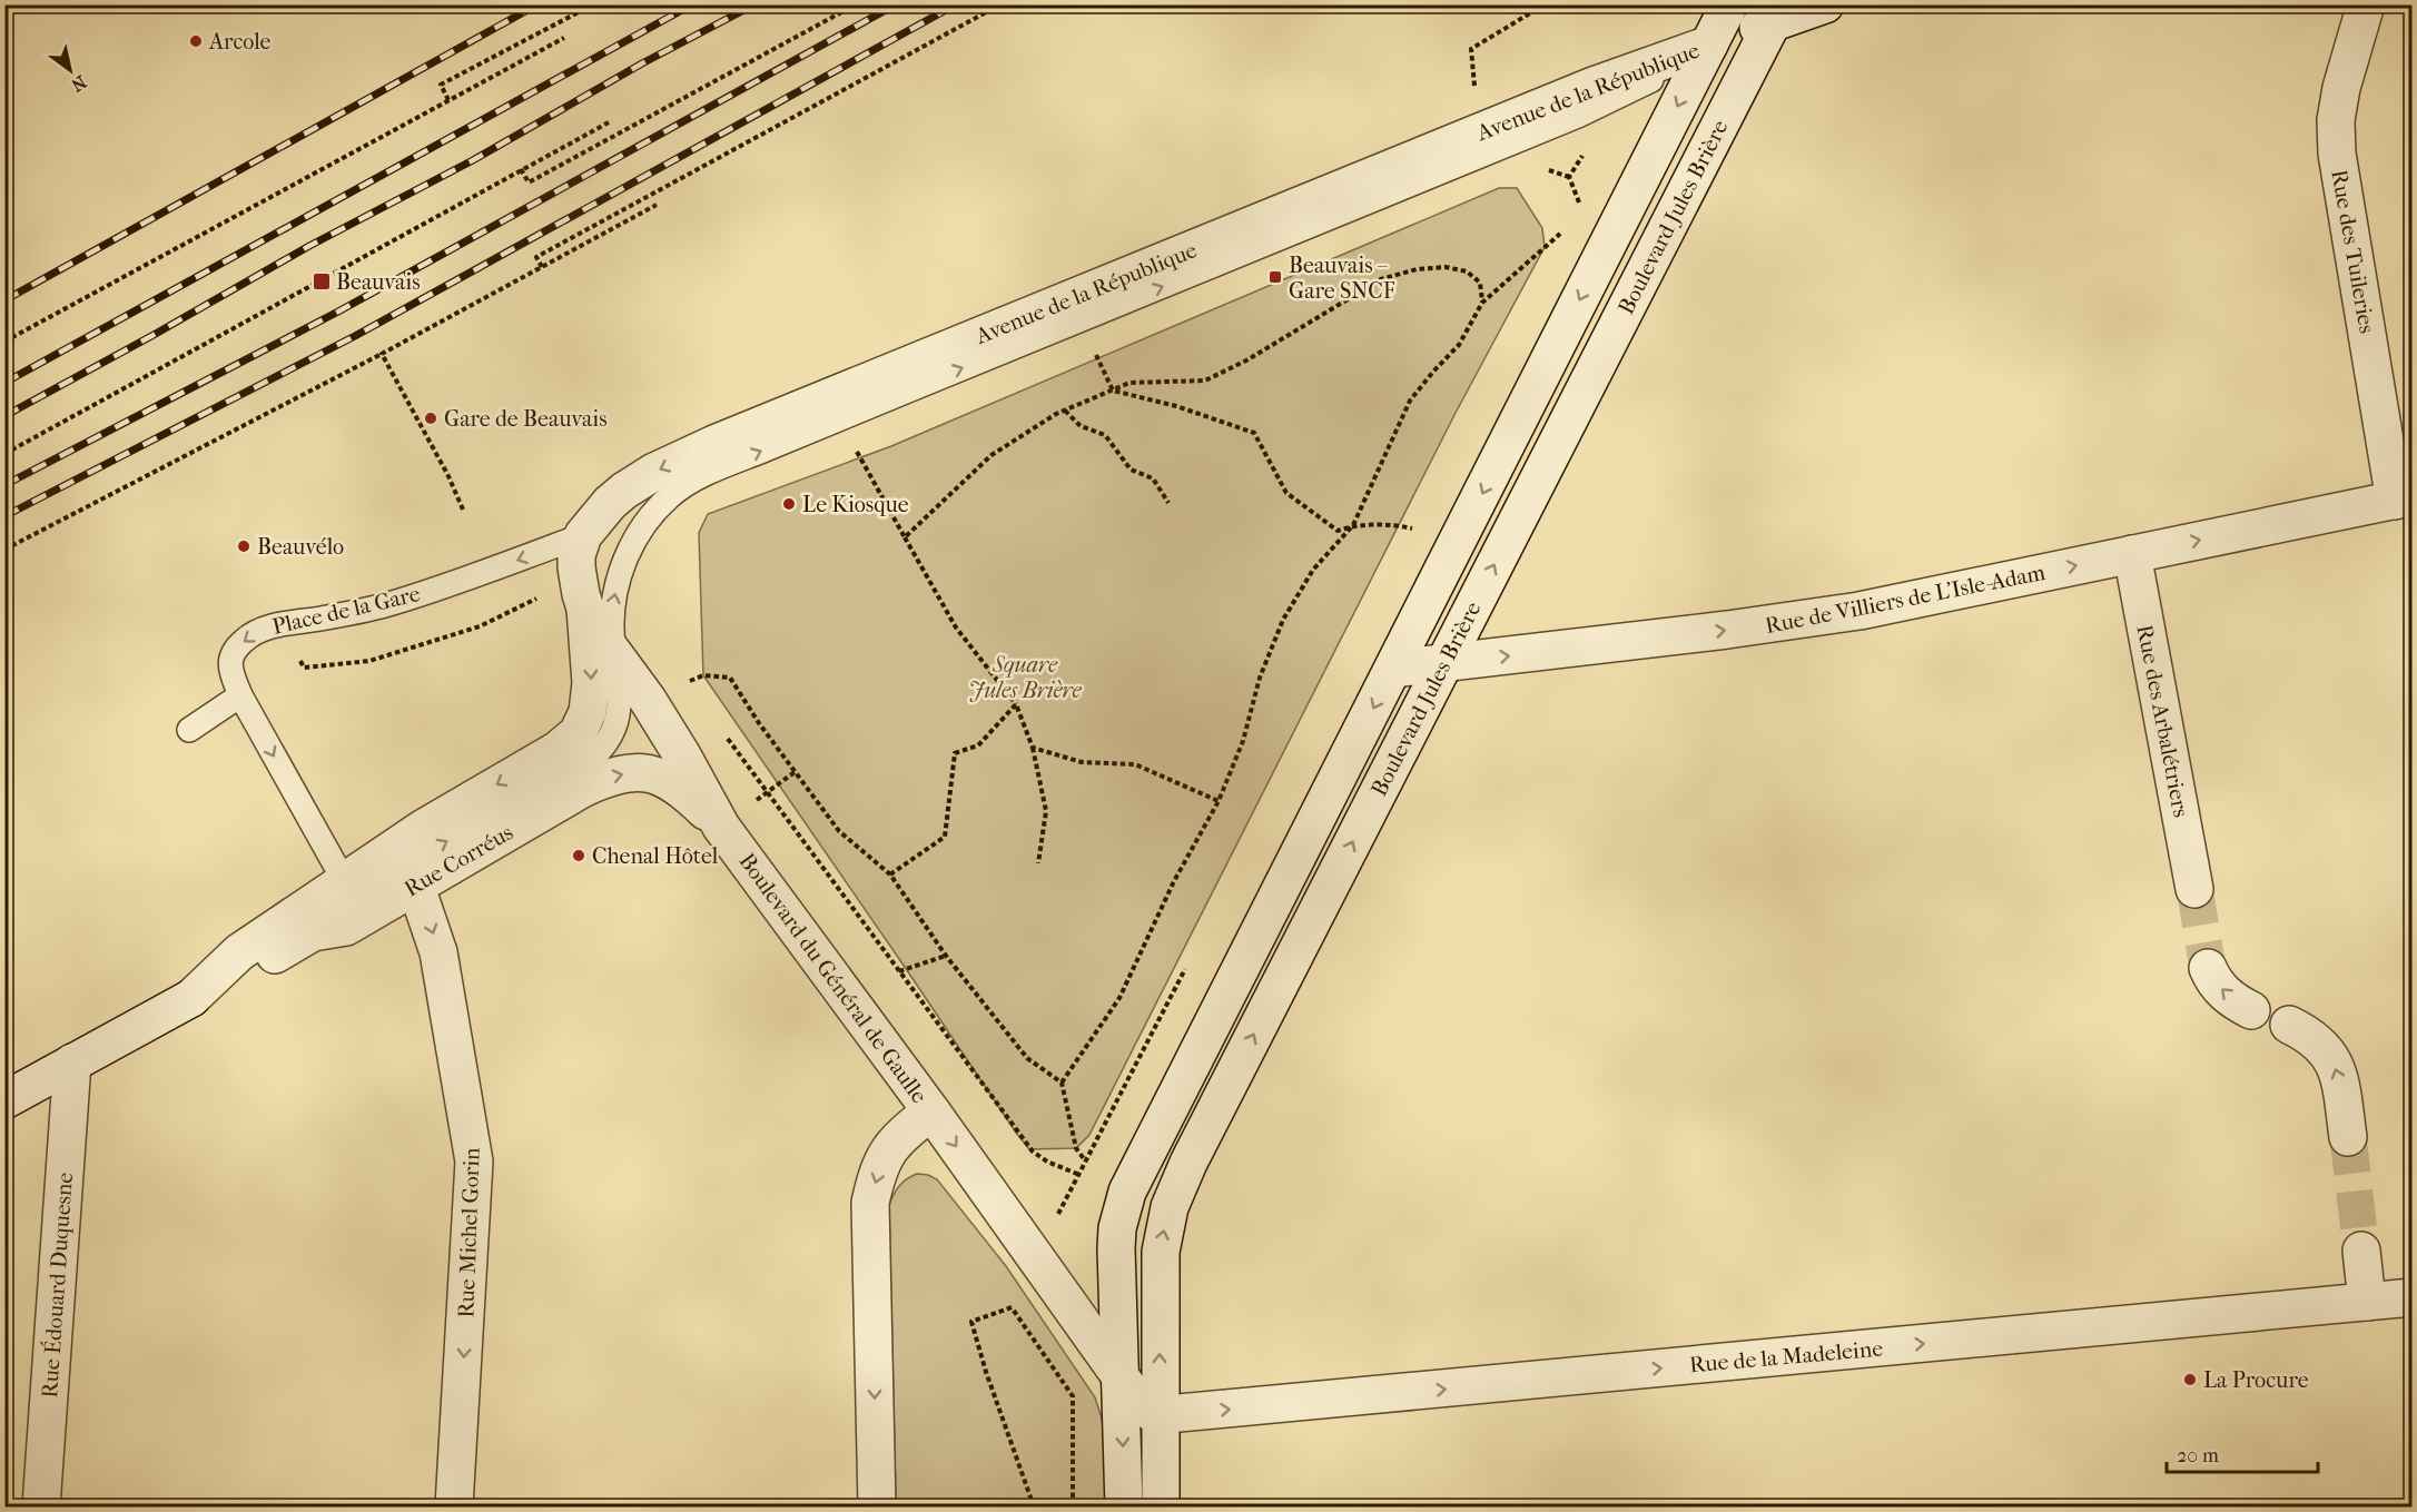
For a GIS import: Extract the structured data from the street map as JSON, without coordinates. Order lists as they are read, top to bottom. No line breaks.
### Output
{"streets":{"street":["Avenue de la République","Boulevard Jules Brière","Rue des Tuileries","Rue de Villiers de L'Isle-Adam","Rue des Arbalétriers","Rue Corréus","Boulevard du Général de Gaulle","Rue Michel Gorin","Rue Édouard Duquesne","Rue de la Madeleine"],"lane":["Place de la Gare"]},"crossings":[["Avenue de la République","Boulevard Jules Brière"],["Avenue de la République","Place de la Gare"],["Avenue de la République","Rue Corréus"],["Avenue de la République","Boulevard du Général de Gaulle"],["Boulevard Jules Brière","Rue de Villiers de L'Isle-Adam"],["Boulevard Jules Brière","Boulevard du Général de Gaulle"],["Boulevard Jules Brière","Rue de la Madeleine"],["Rue des Tuileries","Rue de Villiers de L'Isle-Adam"],["Rue de Villiers de L'Isle-Adam","Rue des Arbalétriers"],["Place de la Gare","Rue Corréus"],["Rue Corréus","Boulevard du Général de Gaulle"],["Rue Corréus","Rue Michel Gorin"],["Rue Corréus","Rue Édouard Duquesne"],["Boulevard du Général de Gaulle","Rue de la Madeleine"]],"one_way":["Avenue de la République","Rue de Villiers de L'Isle-Adam","Rue Michel Gorin","Rue de la Madeleine"],"parks":["Square Jules Brière"],"places":{"other":["Arcole","Gare de Beauvais","Le Kiosque","Beauvélo","Chenal Hôtel","La Procure"],"transit":["Beauvais – Gare SNCF","Beauvais"]},"scale_bar":"20 m","north":"bottom right"}
